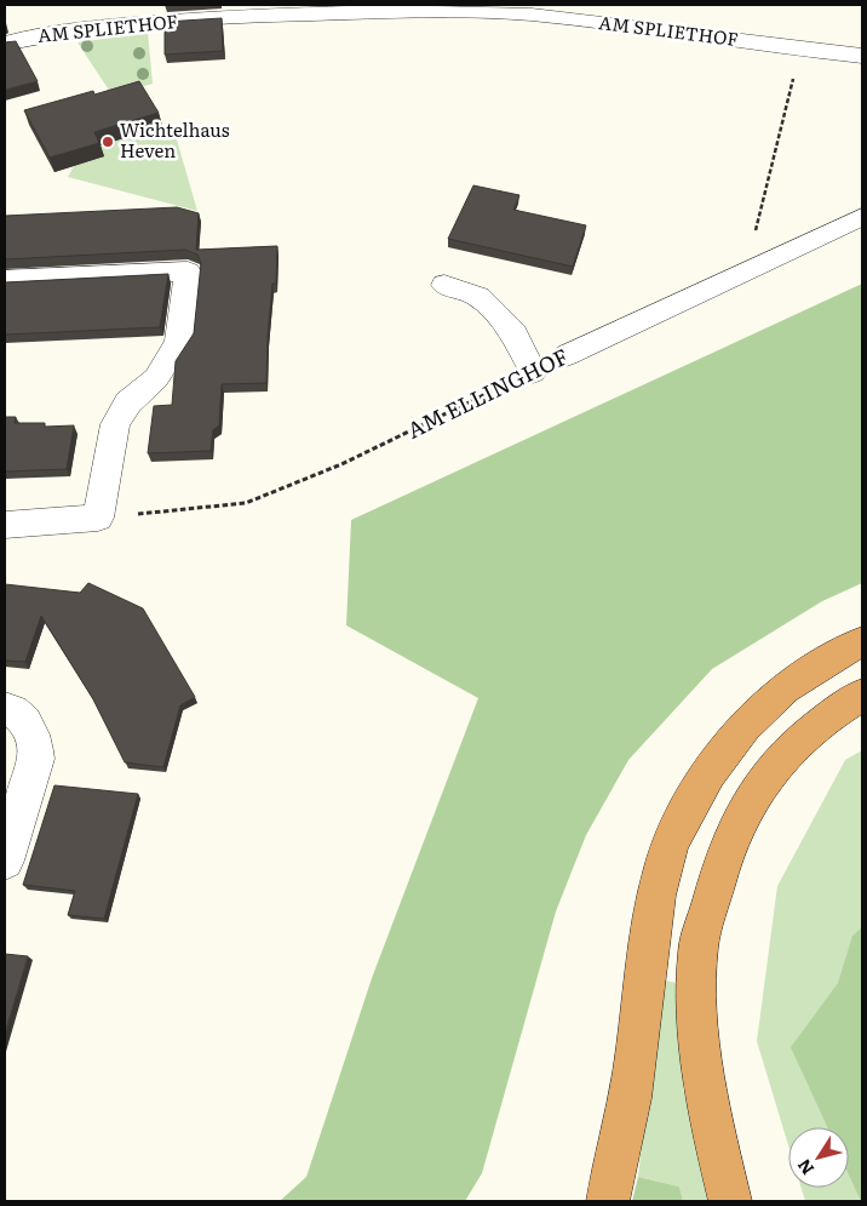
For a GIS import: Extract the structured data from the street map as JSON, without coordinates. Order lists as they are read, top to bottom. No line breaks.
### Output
{"streets":{"street":["AM SPLIETHOF","AM ELLINGHOF"]},"places":["Wichtelhaus Heven"],"north":"bottom left"}
